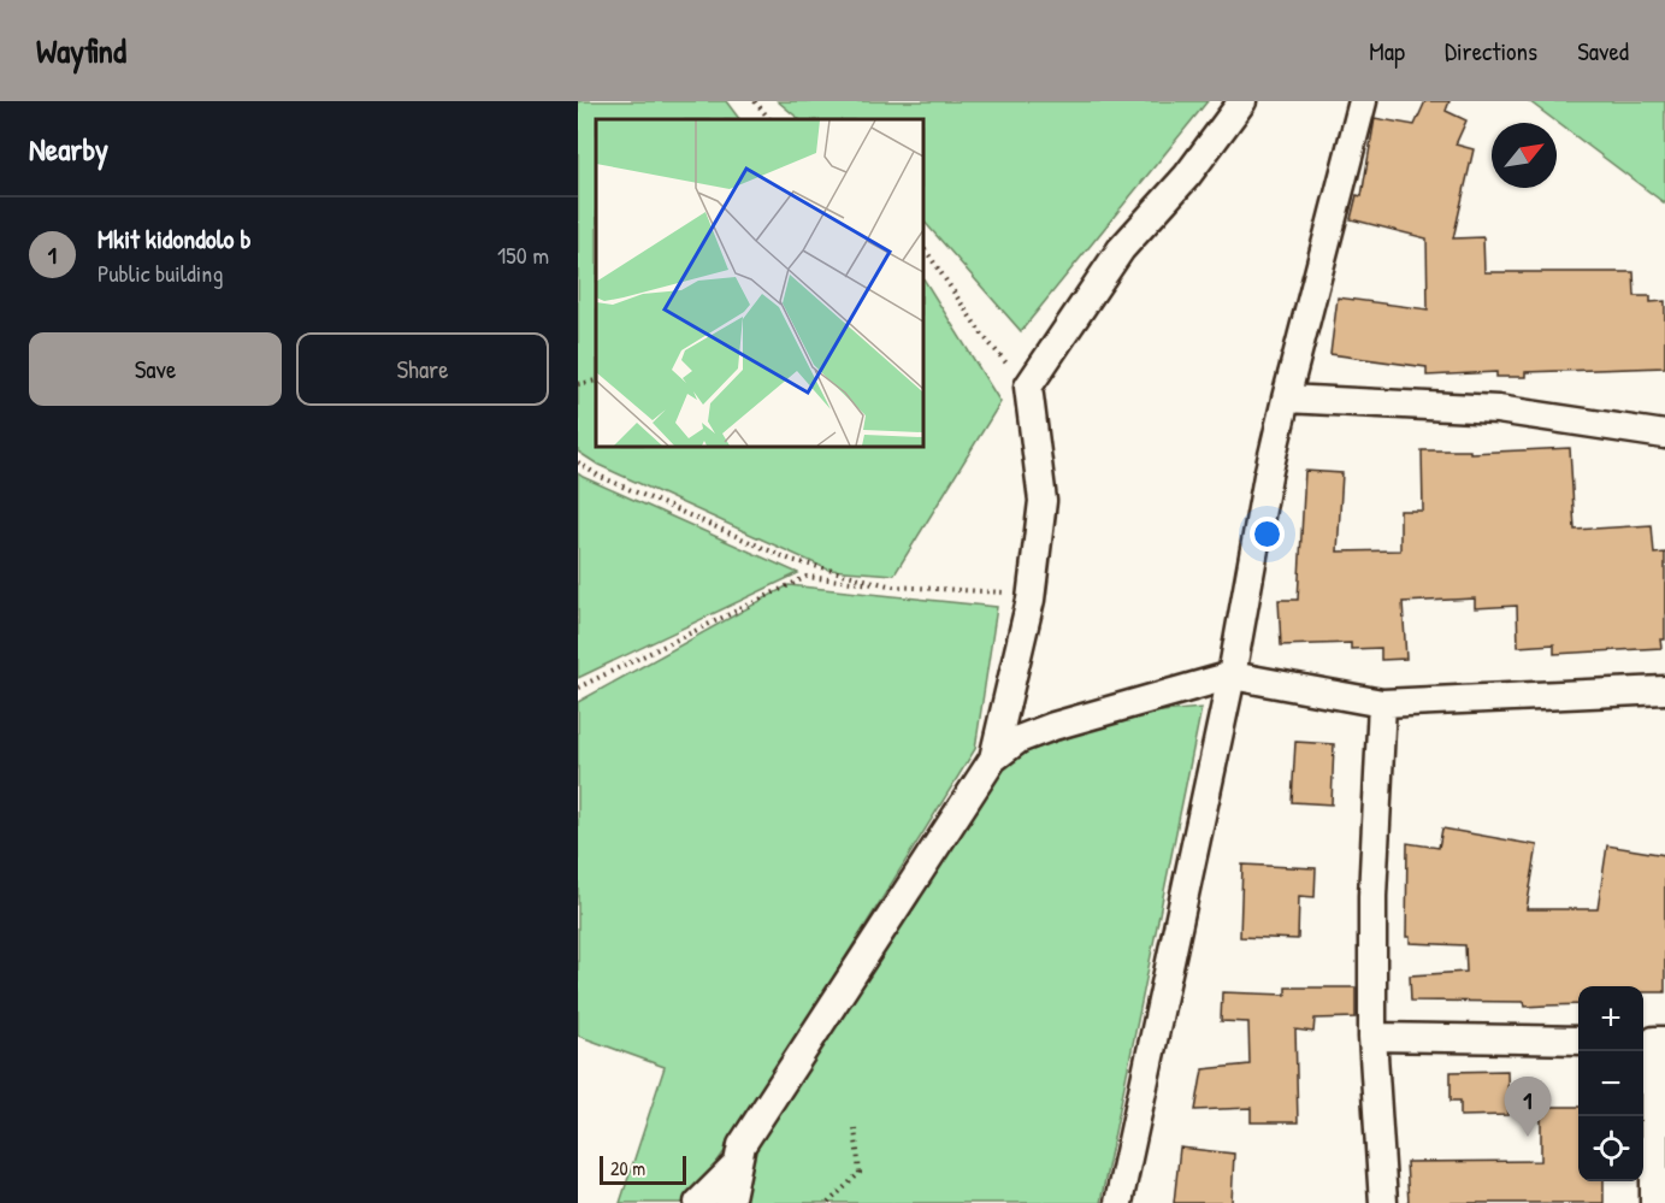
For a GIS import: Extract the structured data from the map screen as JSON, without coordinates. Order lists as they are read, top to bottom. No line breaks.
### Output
{"scale_bar":"20 m","north":"top right","page":{"header":"Wayfind","nav":["Map","Directions","Saved"],"heading":"Nearby","list":[{"mark":"1","name":"Mkit kidondolo b","note":"Public building","value":"150 m"}],"buttons":["Save","Share"],"map_buttons":["+","−"],"pins":"1","scale":"20 m"}}
